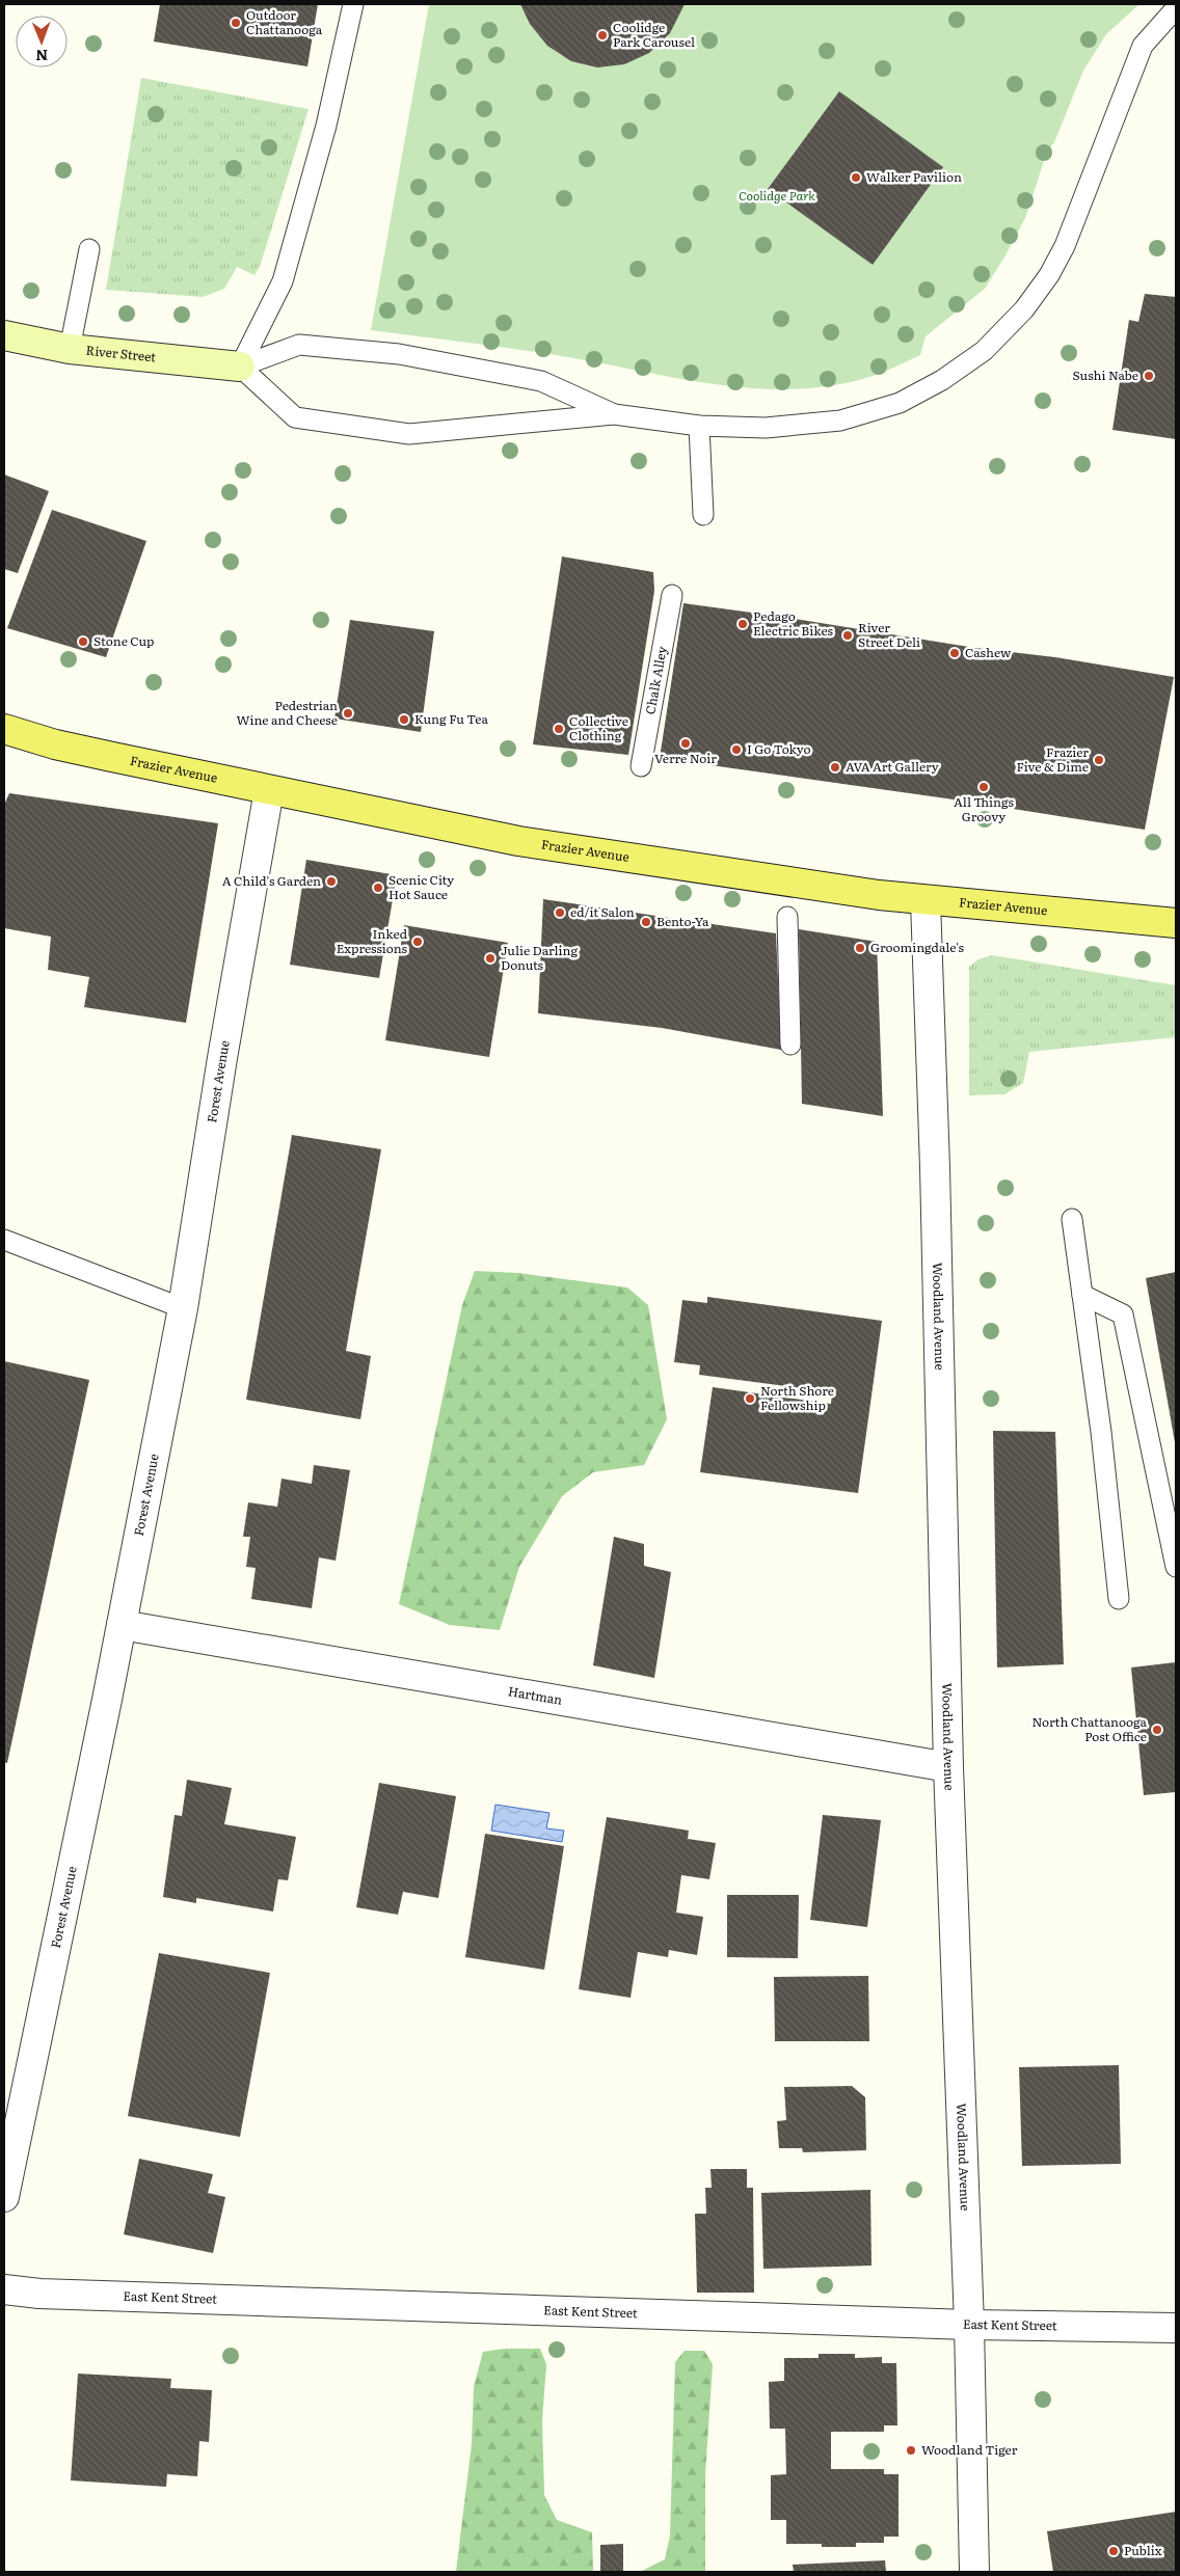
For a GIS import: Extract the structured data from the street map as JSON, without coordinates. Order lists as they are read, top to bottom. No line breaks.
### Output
{"streets":{"main road":["Frazier Avenue"],"street":["River Street","Forest Avenue","Woodland Avenue","Hartman","East Kent Street"],"lane":["Chalk Alley"]},"crossings":[["Frazier Avenue","Forest Avenue"],["Frazier Avenue","Woodland Avenue"],["Forest Avenue","Hartman"],["Woodland Avenue","Hartman"],["Woodland Avenue","East Kent Street"]],"parks":["Coolidge Park"],"places":["Outdoor Chattanooga","Coolidge Park Carousel","Walker Pavilion","Sushi Nabe","Pedago Electric Bikes","River Street Deli","Stone Cup","Cashew","Pedestrian Wine and Cheese","Kung Fu Tea","Collective Clothing","Verre Noir","I Go Tokyo","Frazier Five & Dime","AVA Art Gallery","All Things Groovy","A Child's Garden","Scenic City Hot Sauce","ed/it Salon","Bento-Ya","Inked Expressions","Groomingdale's","Julie Darling Donuts","North Shore Fellowship","North Chattanooga Post Office","Woodland Tiger","Publix"],"north":"bottom"}
